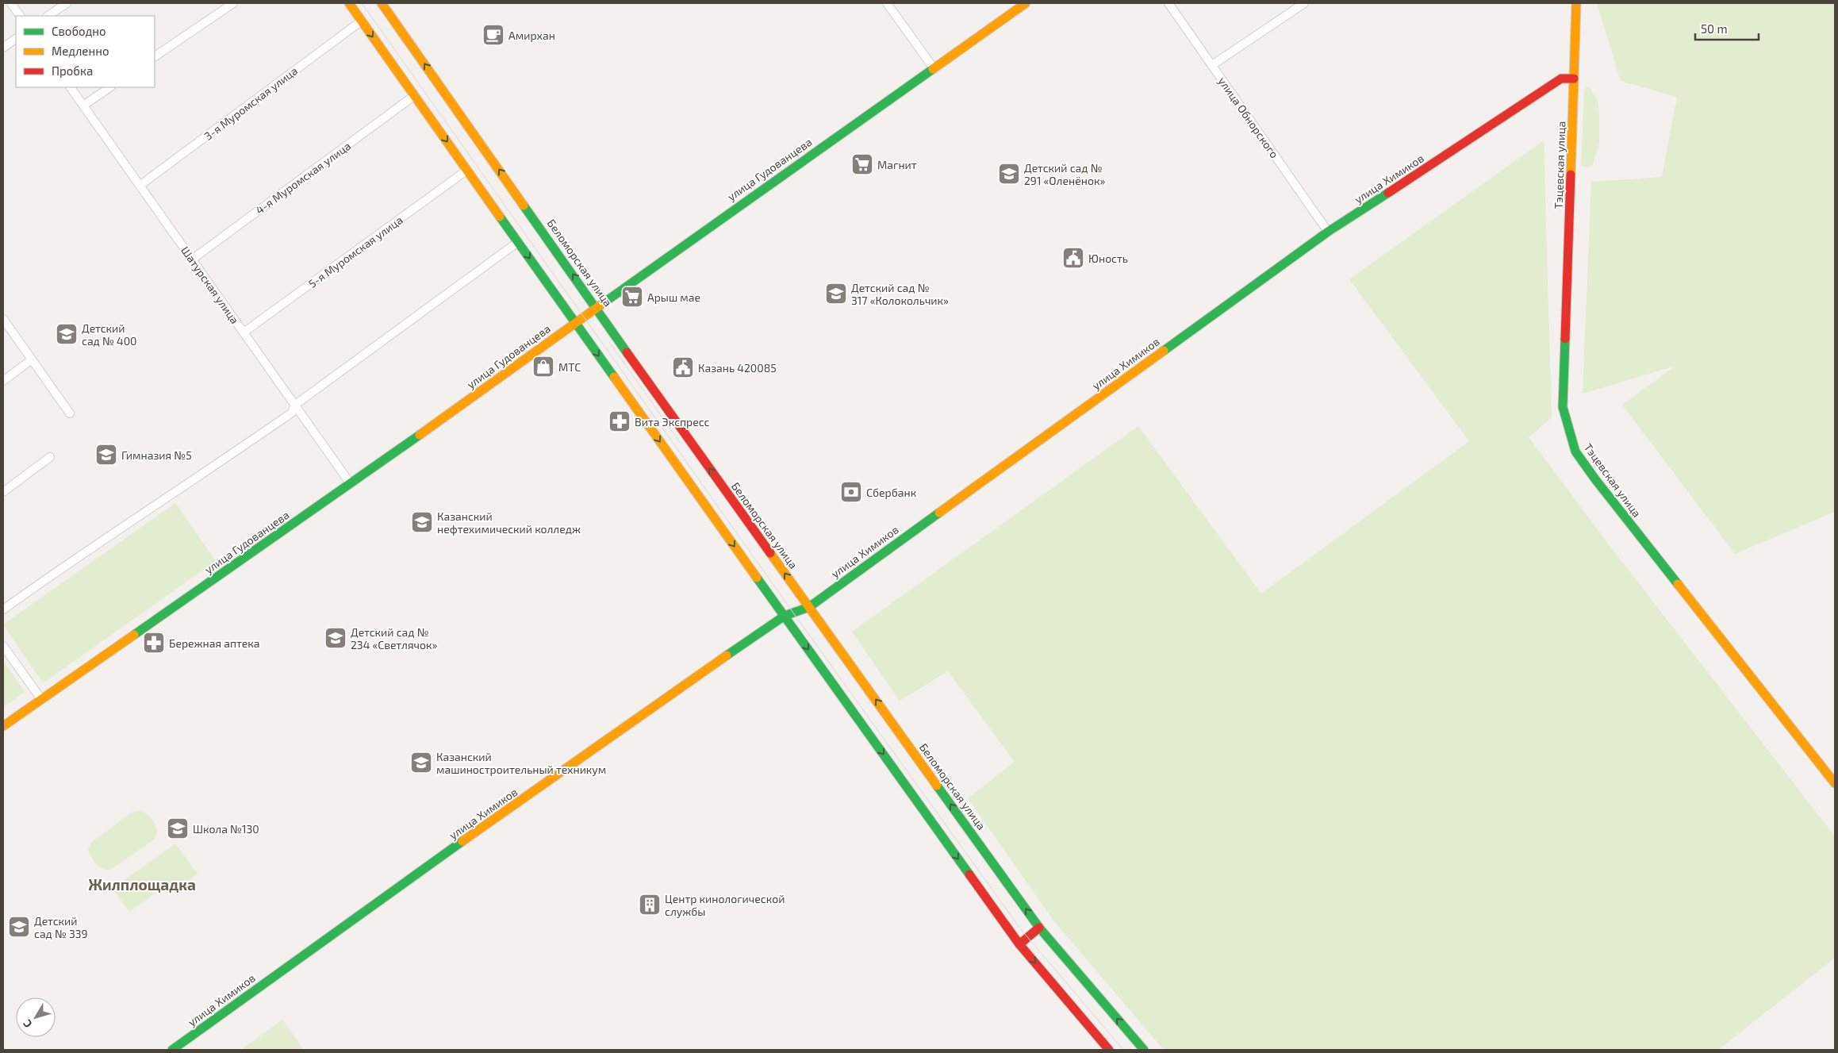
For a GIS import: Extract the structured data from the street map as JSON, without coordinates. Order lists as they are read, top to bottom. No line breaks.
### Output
{"streets":{"main road":["Тэцевская улица","улица Гудованцева","улица Химиков","Беломорская улица"],"street":["3-я Муромская улица","улица Обнорского","4-я Муромская улица","5-я Муромская улица","Шатурская улица"]},"crossings":[["3-я Муромская улица","Шатурская улица"],["улица Обнорского","улица Химиков"],["Тэцевская улица","улица Химиков"],["улица Гудованцева","Беломорская улица"],["улица Гудованцева","Шатурская улица"],["4-я Муромская улица","Шатурская улица"],["улица Химиков","Беломорская улица"],["5-я Муромская улица","Шатурская улица"]],"districts":["Жилплощадка"],"places":{"cafe":["Амирхан"],"supermarket":["Магнит","Арыш мае"],"school or university":["Детский сад № 291 «Оленёнок»","Детский сад № 317 «Колокольчик»","Детский сад № 400","Гимназия №5","Казанский нефтехимический колледж","Детский сад № 234 «Светлячок»","Казанский машиностроительный техникум","Школа №130","Детский сад № 339"],"public building":["Юность","Казань 420085"],"shop":["МТС"],"pharmacy":["Вита Экспресс","Бережная аптека"],"bank":["Сбербанк"],"building":["Центр кинологической службы"]},"legend":["Свободно","Медленно","Пробка"],"scale_bar":"50 m","north":"bottom left"}
